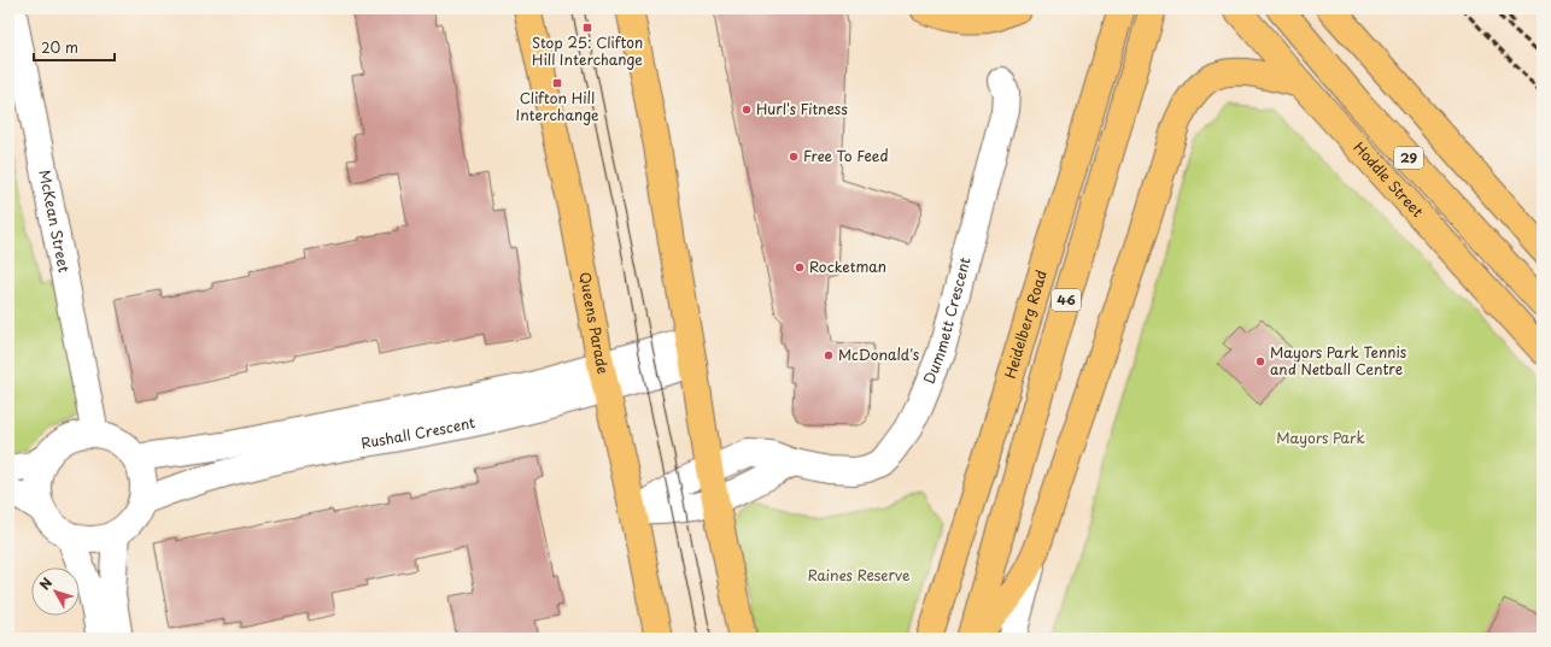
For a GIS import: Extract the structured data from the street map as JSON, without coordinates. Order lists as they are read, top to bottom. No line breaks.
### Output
{"streets":{"main road":["29","Hoddle Street","46","Queens Parade","Heidelberg Road"],"street":["McKean Street","Dummett Crescent","Rushall Crescent"]},"crossings":[["McKean Street","Rushall Crescent"],["Dummett Crescent","Queens Parade"],["Queens Parade","Rushall Crescent"]],"parks":["Mayors Park","Raines Reserve"],"places":{"transit":["Stop 25: Clifton Hill Interchange","Clifton Hill Interchange"],"other":["Hurl's Fitness","Free To Feed","Rocketman","McDonald's","Mayors Park Tennis and Netball Centre"]},"scale_bar":"20 m","north":"top left"}
